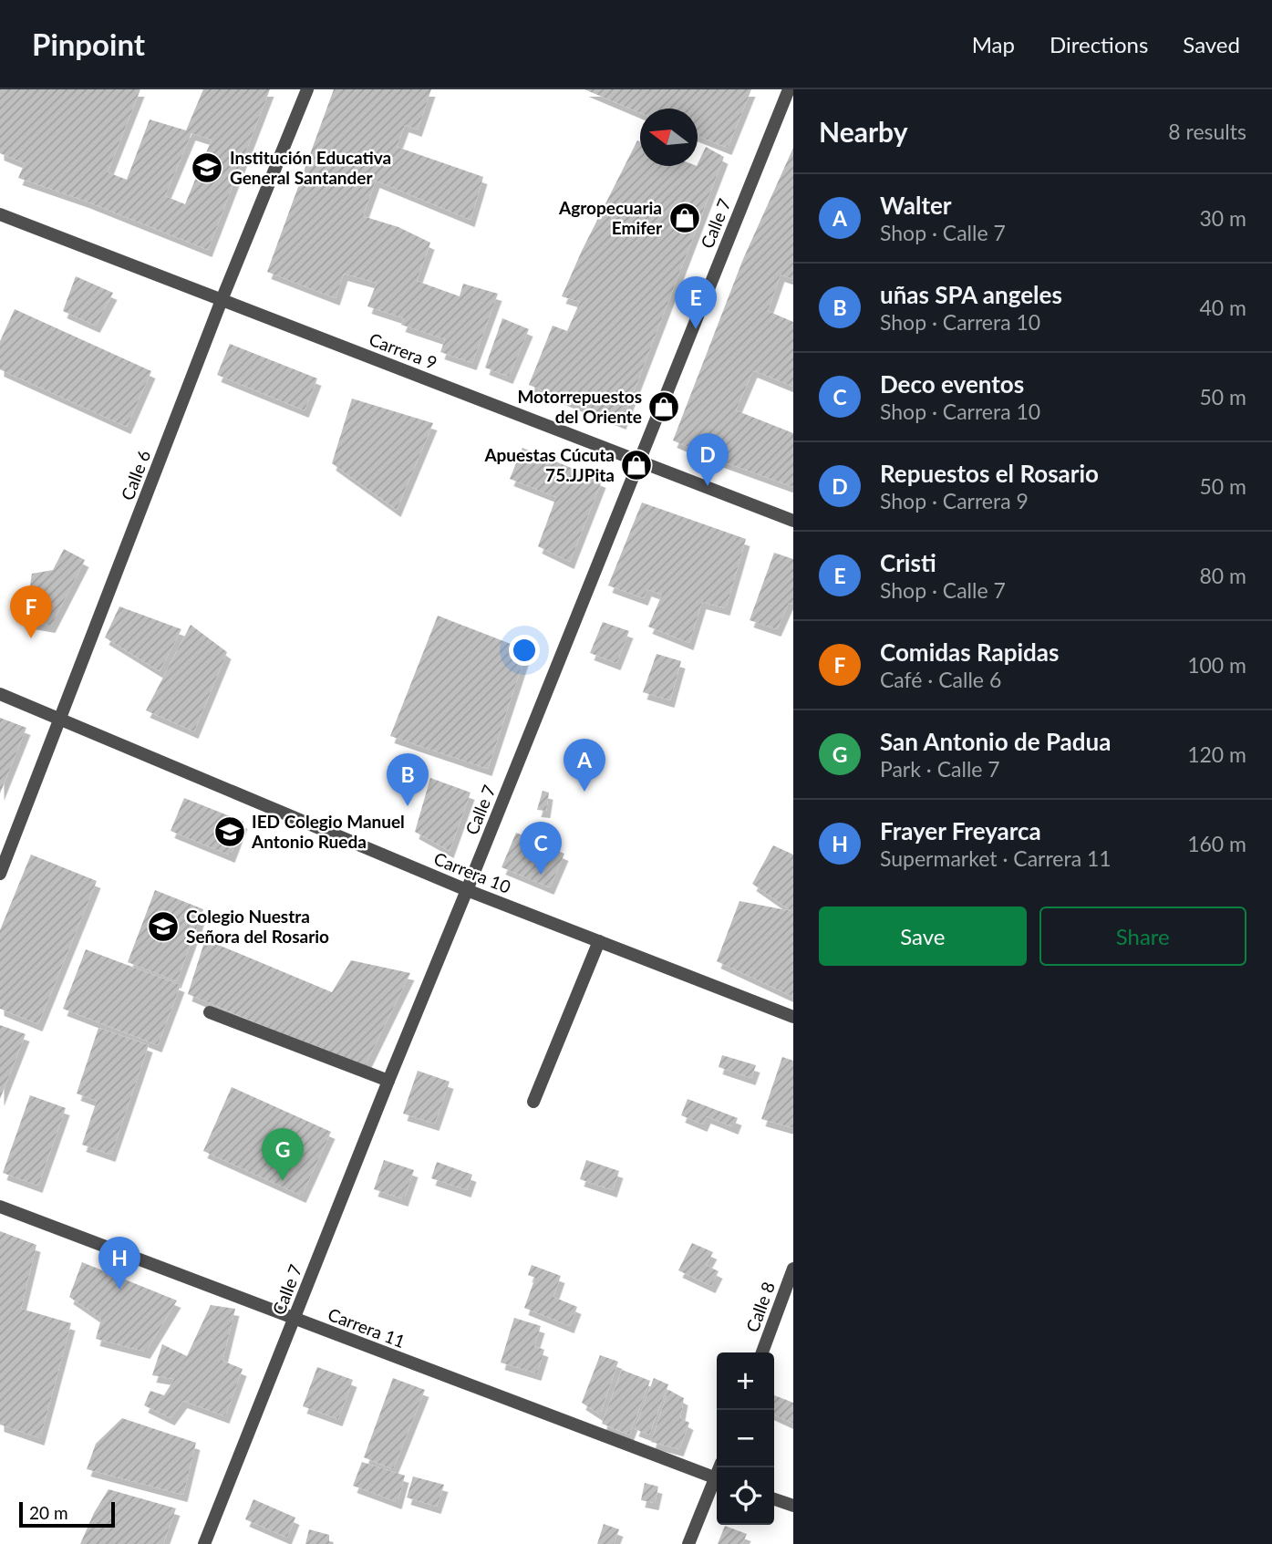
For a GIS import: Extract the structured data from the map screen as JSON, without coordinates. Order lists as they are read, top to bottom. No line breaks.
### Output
{"streets":{"street":["Calle 7","Carrera 9","Calle 6","Carrera 10","Calle 8","Carrera 11"]},"crossings":[["Calle 7","Carrera 9"],["Calle 7","Carrera 10"],["Calle 7","Carrera 11"],["Carrera 9","Calle 6"],["Calle 6","Carrera 10"]],"places":{"school or university":["Institución Educativa General Santander","IED Colegio Manuel Antonio Rueda","Colegio Nuestra Señora del Rosario"],"shop":["Agropecuaria Emifer","Motorrepuestos del Oriente","Apuestas Cúcuta 75.JJPita"]},"scale_bar":"20 m","north":"left","page":{"header":"Pinpoint","nav":["Map","Directions","Saved"],"heading":["Nearby","8 results"],"list":[{"mark":"A","name":"Walter","note":"Shop · Calle 7","value":"30 m"},{"mark":"B","name":"uñas SPA angeles","note":"Shop · Carrera 10","value":"40 m"},{"mark":"C","name":"Deco eventos","note":"Shop · Carrera 10","value":"50 m"},{"mark":"D","name":"Repuestos el Rosario","note":"Shop · Carrera 9","value":"50 m"},{"mark":"E","name":"Cristi","note":"Shop · Calle 7","value":"80 m"},{"mark":"F","name":"Comidas Rapidas","note":"Café · Calle 6","value":"100 m"},{"mark":"G","name":"San Antonio de Padua","note":"Park · Calle 7","value":"120 m"},{"mark":"H","name":"Frayer Freyarca","note":"Supermarket · Carrera 11","value":"160 m"}],"pins":["E","D","F","A","B","C","G","H"],"buttons":["Save","Share"],"map_buttons":["+","−"],"scale":"20 m"}}
